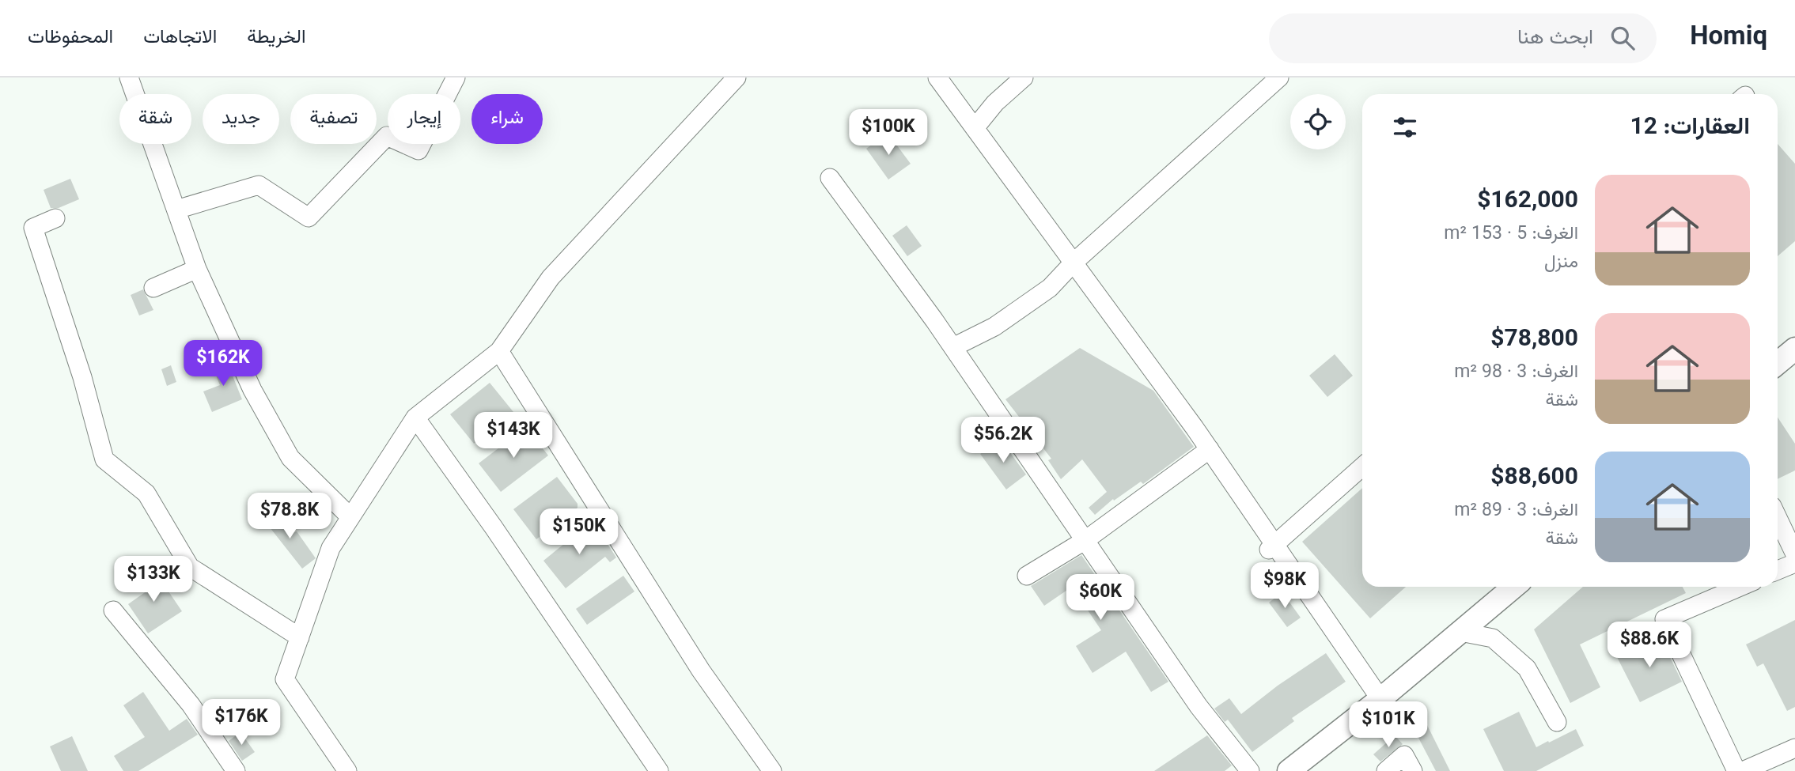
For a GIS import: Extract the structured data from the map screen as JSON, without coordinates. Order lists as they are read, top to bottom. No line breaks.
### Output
{"page":{"header":"Homiq","search":"ابحث هنا","nav":["الخريطة","الاتجاهات","المحفوظات"],"chip":["شراء","إيجار","تصفية","جديد","شقة"],"heading":"العقارات: 12","price":["$100K","$162K","$143K","$56.2K","$78.8K","$150K","$133K","$98K","$60K","$88.6K","$176K","$101K"],"list":[{"name":"$162,000","note":"الغرف: 5 · 153 m² · منزل"},{"name":"$78,800","note":"الغرف: 3 · 98 m² · شقة"},{"name":"$88,600","note":"الغرف: 3 · 89 m² · شقة"}]}}
